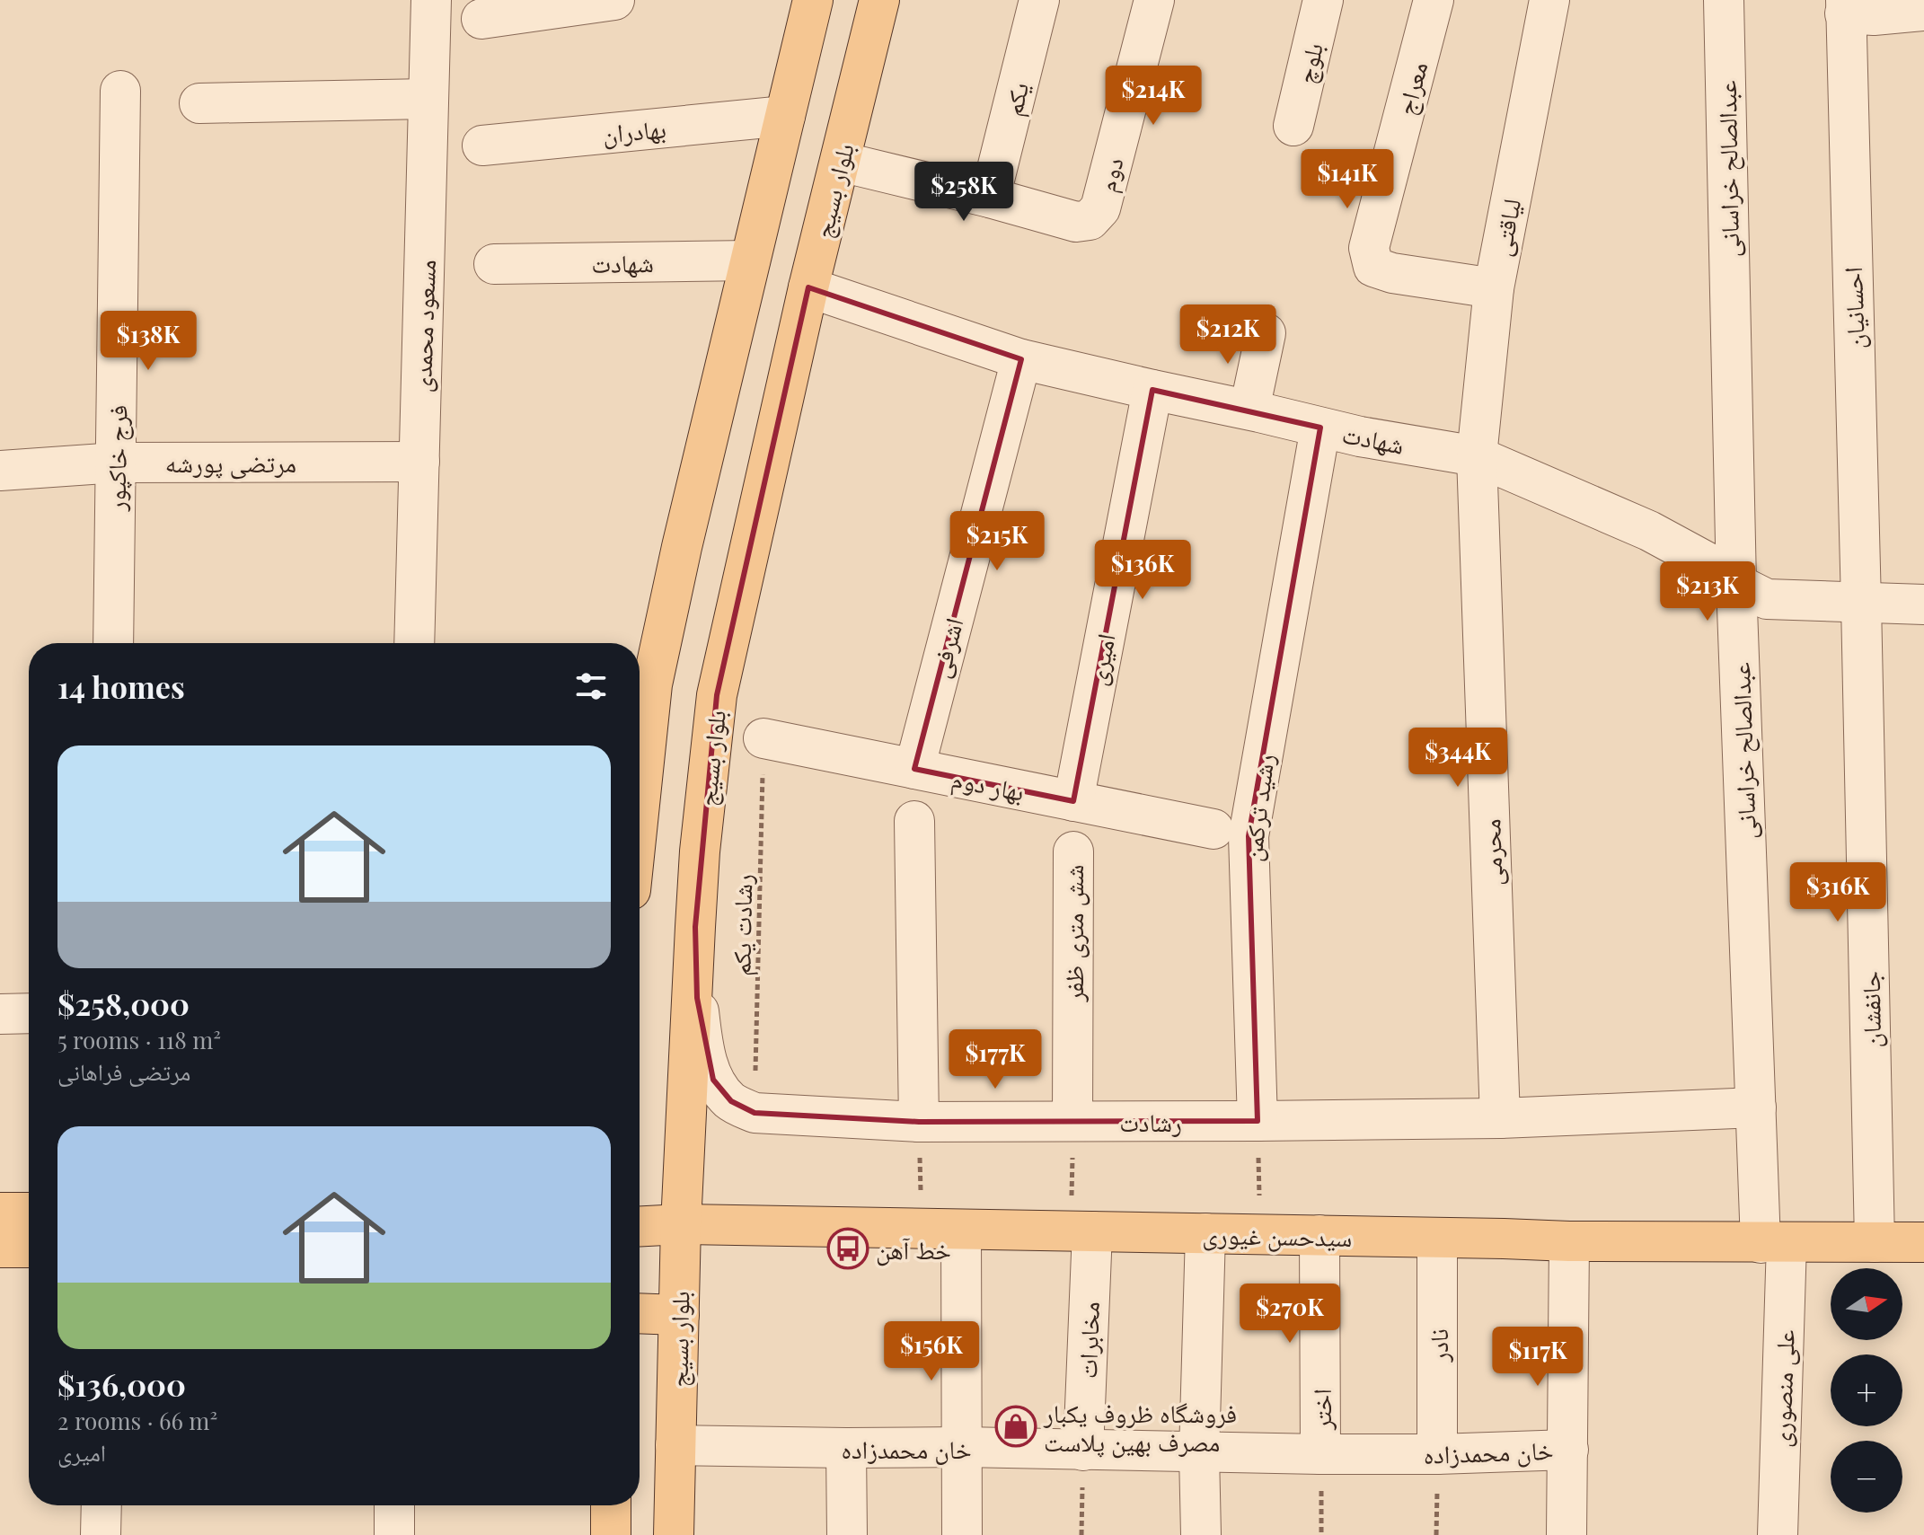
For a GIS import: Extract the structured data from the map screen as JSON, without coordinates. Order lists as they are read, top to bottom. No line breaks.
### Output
{"streets":{"main road":["بلوار بسیج","سیدحسن غیوری"],"street":["بلوچ","معراج","یکم","بهادران","عبدالصالح خراسانی","دوم","لیاقتی","شهادت","احسانیان","مسعود محمدی","فرج خاکپور","مرتضی پورشه","اشرفی","امیری","بهار دوم","رشید ترکمن","محرمی","شش متری ظفر","جانفشان","رشادت","مخابرات","نادر","علی منصوری","اختر","خان محمدزاده"],"path":["رشادت یکم"]},"crossings":[["معراج","لیاقتی"],["یکم","دوم"],["عبدالصالح خراسانی","شهادت"],["عبدالصالح خراسانی","رشادت"],["عبدالصالح خراسانی","سیدحسن غیوری"],["عبدالصالح خراسانی","علی منصوری"],["بلوار بسیج","شهادت"],["بلوار بسیج","رشادت"],["بلوار بسیج","سیدحسن غیوری"],["بلوار بسیج","خان محمدزاده"],["لیاقتی","شهادت"],["لیاقتی","محرمی"],["شهادت","احسانیان"],["شهادت","اشرفی"],["شهادت","امیری"],["شهادت","رشید ترکمن"],["شهادت","محرمی"],["شهادت","جانفشان"],["احسانیان","جانفشان"],["مسعود محمدی","مرتضی پورشه"],["فرج خاکپور","مرتضی پورشه"],["اشرفی","بهار دوم"],["امیری","بهار دوم"],["بهار دوم","رشادت یکم"],["رشید ترکمن","رشادت"],["محرمی","رشادت"],["رشادت یکم","رشادت"],["شش متری ظفر","رشادت"],["جانفشان","سیدحسن غیوری"],["سیدحسن غیوری","مخابرات"],["سیدحسن غیوری","نادر"],["سیدحسن غیوری","علی منصوری"],["سیدحسن غیوری","اختر"],["مخابرات","خان محمدزاده"],["نادر","خان محمدزاده"],["اختر","خان محمدزاده"]],"places":{"bus stop":["خط آهن"],"shop":["فروشگاه ظروف یکبار مصرف بهین پلاست"]},"north":"right","page":{"price":["$214K","$141K","$258K","$212K","$138K","$215K","$136K","$213K","$344K","$316K","$177K","$270K","$156K","$117K"],"heading":"14 homes","list":[{"name":"$258,000","note":"5 rooms · 118 m² · مرتضی فراهانی"},{"name":"$136,000","note":"2 rooms · 66 m² · امیری"}],"map_buttons":["+","−"]}}
